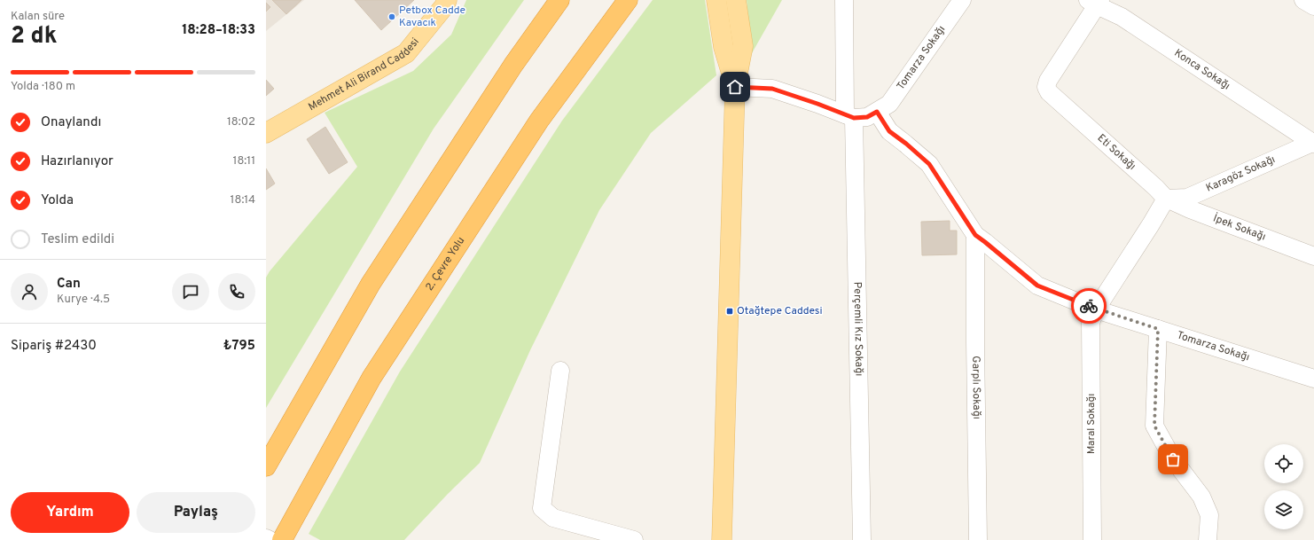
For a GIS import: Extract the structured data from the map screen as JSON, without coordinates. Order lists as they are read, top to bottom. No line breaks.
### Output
{"streets":{"highway":["2. Çevre Yolu"],"main road":["Mehmet Ali Birand Caddesi"],"street":["Tomarza Sokağı","Konca Sokağı","Eti Sokağı","Karagöz Sokağı","İpek Sokağı","Perçemli Kız Sokağı","Garplı Sokağı","Maral Sokağı"]},"crossings":[["Tomarza Sokağı","Perçemli Kız Sokağı"],["Tomarza Sokağı","Garplı Sokağı"],["Tomarza Sokağı","Maral Sokağı"],["Konca Sokağı","Eti Sokağı"],["Konca Sokağı","Karagöz Sokağı"],["Eti Sokağı","Karagöz Sokağı"],["Eti Sokağı","İpek Sokağı"],["Karagöz Sokağı","İpek Sokağı"]],"places":{"other":["Petbox Cadde Kavacık"],"transit":["Otağtepe Caddesi"]},"page":{"heading":["2 dk","Kalan süre","18:28–18:33"],"panel":["Can","Kurye · 4.5","Sipariş #2430","₺795"],"bar":"Yolda · 180 m","list":[["Onaylandı","18:02"],["Hazırlanıyor","18:11"],["Yolda","18:14"],"Teslim edildi"],"buttons":["Yardım","Paylaş"]}}
